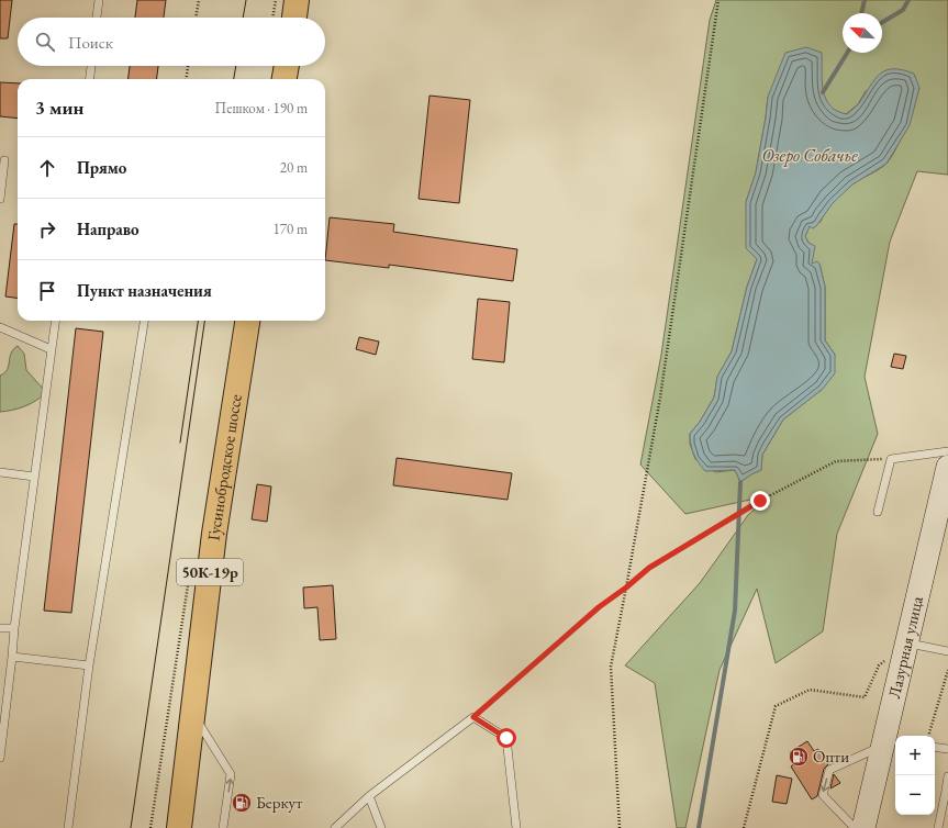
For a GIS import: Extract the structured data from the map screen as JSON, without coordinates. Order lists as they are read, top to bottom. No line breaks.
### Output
{"streets":{"main road":["Гусинобродское шоссе","50К-19р"],"street":["Лазурная улица"]},"water":["Озеро Собачье"],"places":{"fuel station":["Опти","Беркут"]},"north":"top left","page":{"search":"Поиск","heading":["3 мин","Пешком · 190 m"],"list":[["Прямо","20 m"],["Направо","170 m"],"Пункт назначения"],"map_buttons":["+","−"]}}
